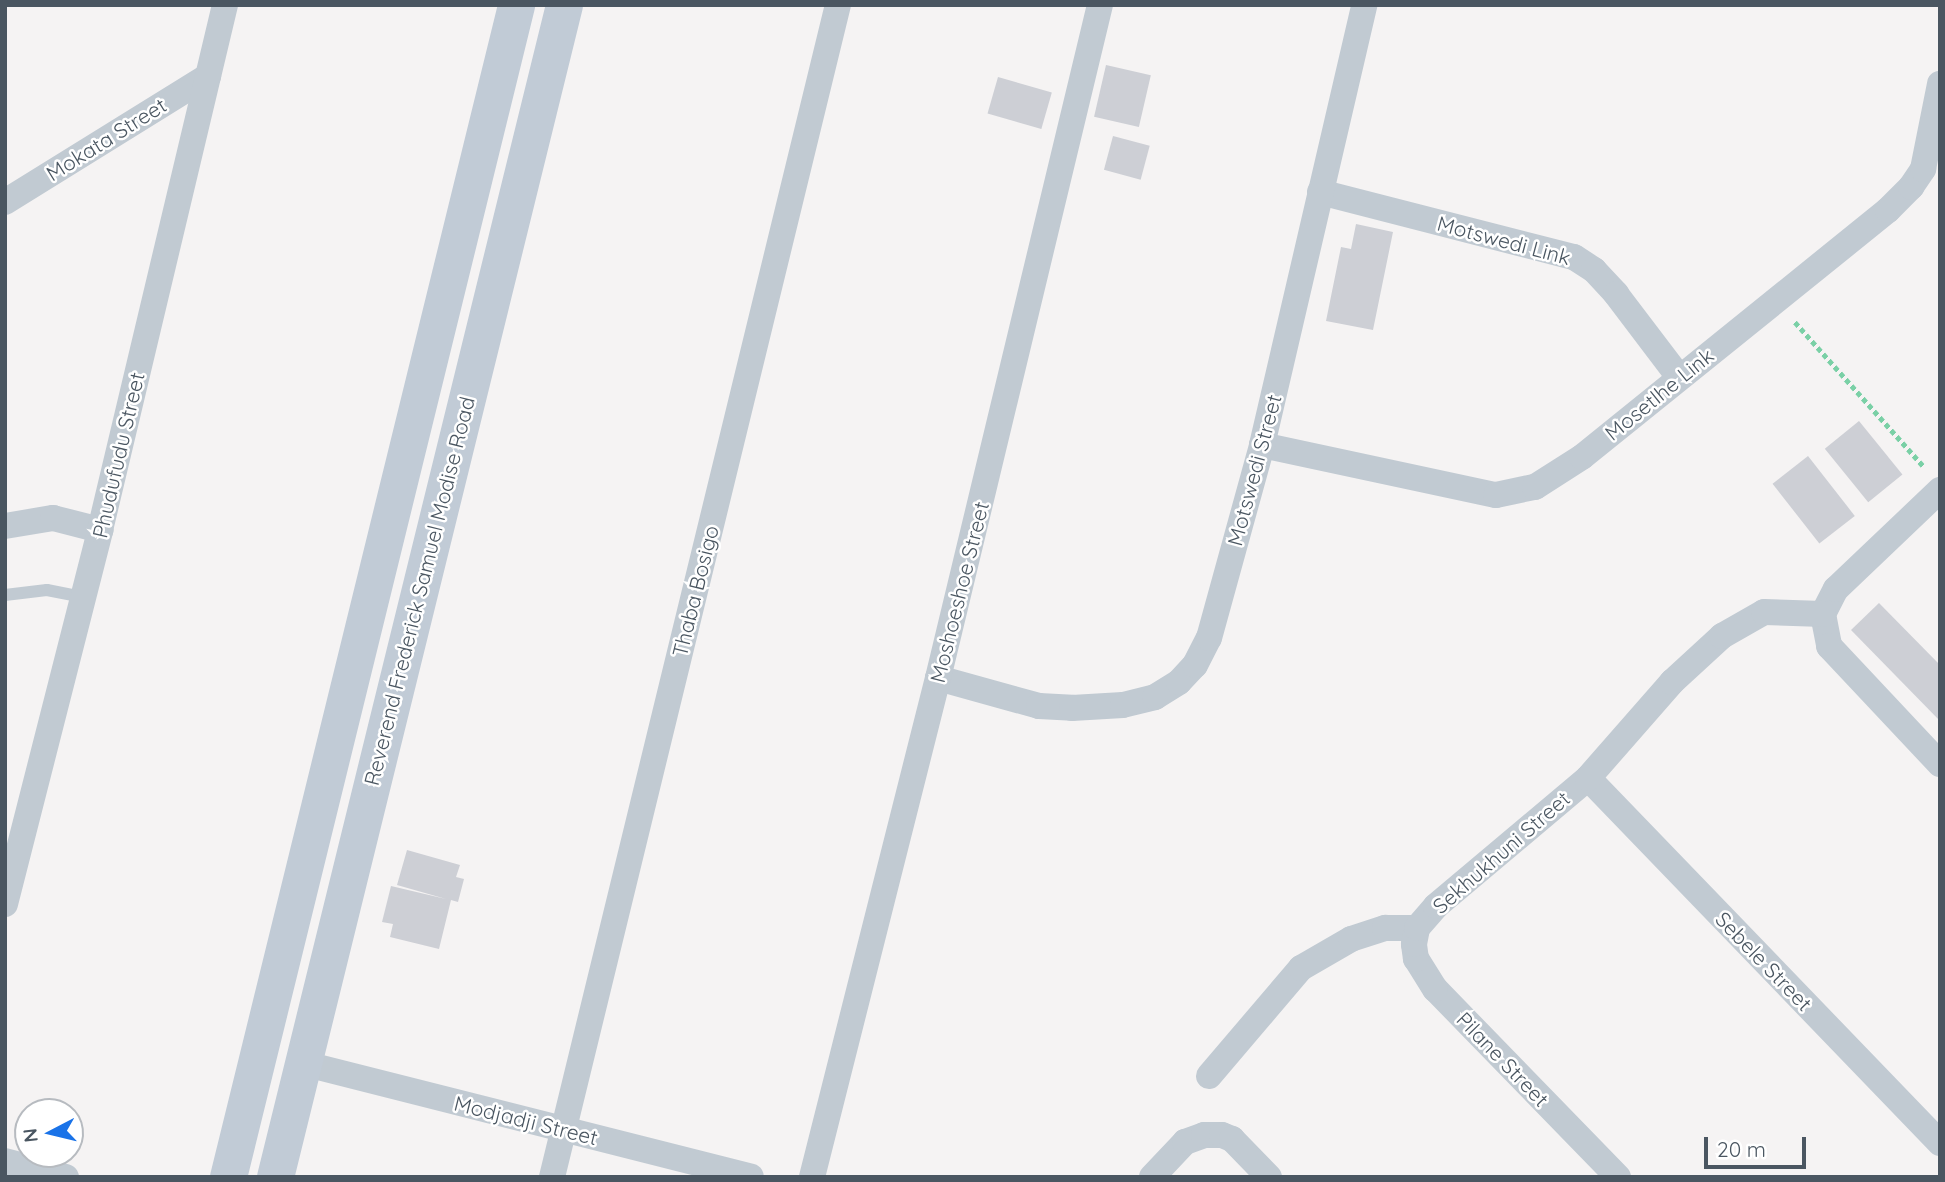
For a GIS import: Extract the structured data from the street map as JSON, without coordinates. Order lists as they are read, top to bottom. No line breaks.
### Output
{"streets":{"main road":["Reverend Frederick Samuel Modise Road"],"street":["Mokata Street","Motswedi Link","Mosetlhe Link","Phudufudu Street","Motswedi Street","Thaba Bosigo","Moshoeshoe Street","Sekhukhuni Street","Sebele Street","Pilane Street","Modjadji Street"]},"crossings":[["Mokata Street","Phudufudu Street"],["Motswedi Link","Mosetlhe Link"],["Motswedi Link","Motswedi Street"],["Mosetlhe Link","Motswedi Street"],["Motswedi Street","Moshoeshoe Street"],["Reverend Frederick Samuel Modise Road","Modjadji Street"],["Thaba Bosigo","Modjadji Street"],["Sekhukhuni Street","Sebele Street"],["Sekhukhuni Street","Pilane Street"]],"scale_bar":"20 m","north":"left"}
